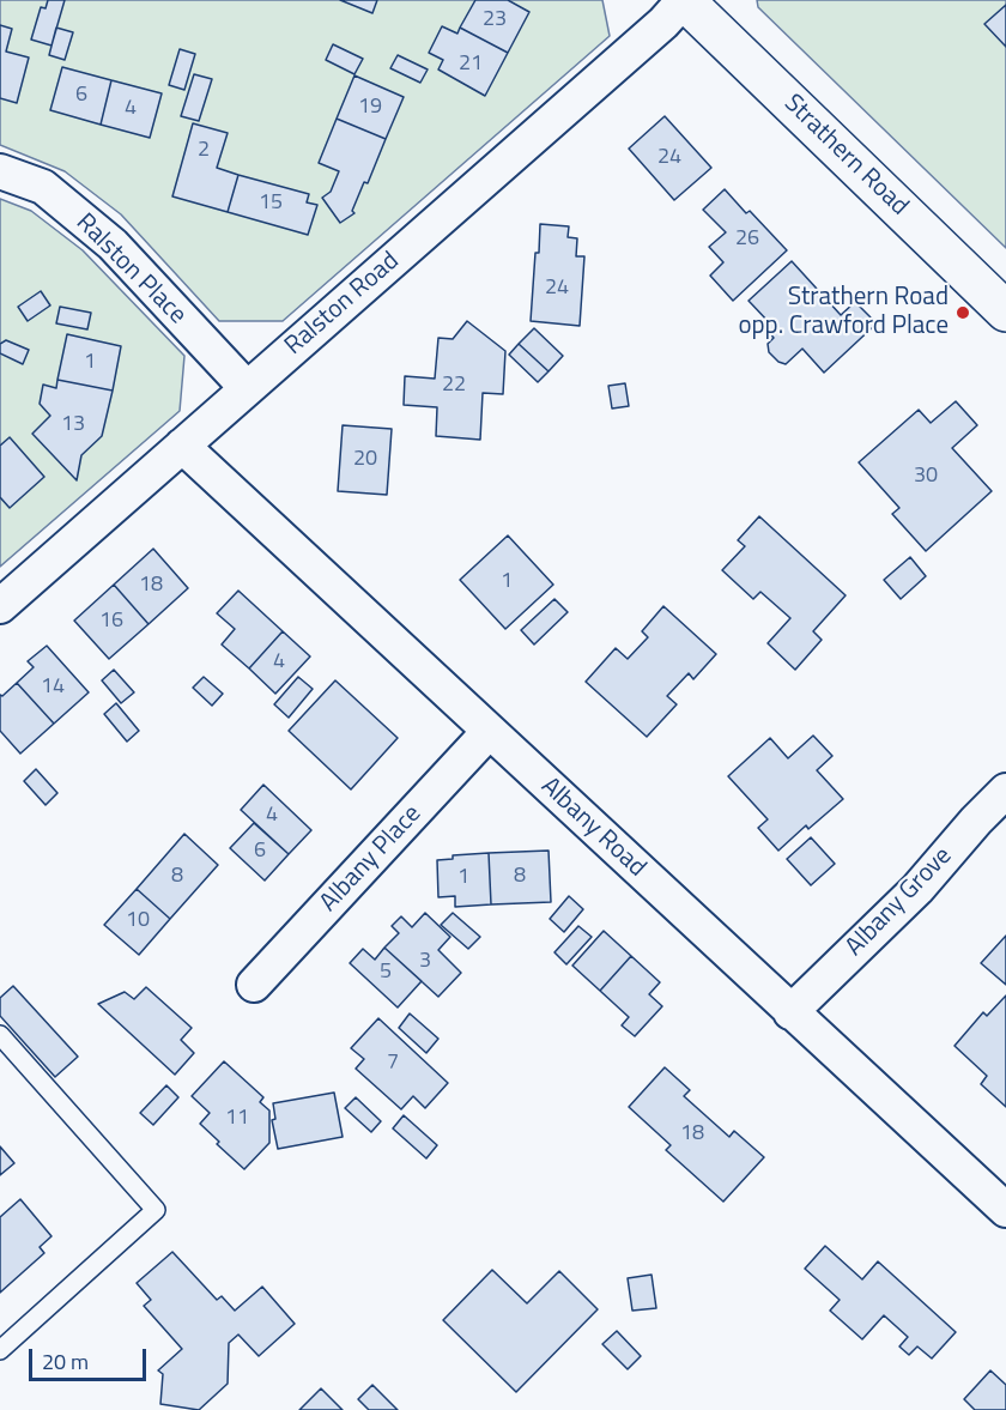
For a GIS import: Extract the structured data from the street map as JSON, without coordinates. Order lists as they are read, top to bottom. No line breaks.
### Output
{"streets":{"street":["Strathern Road","Ralston Place","Ralston Road","Albany Road","Albany Place","Albany Grove"]},"crossings":[["Strathern Road","Ralston Road"],["Ralston Place","Ralston Road"],["Ralston Road","Albany Road"],["Albany Road","Albany Place"],["Albany Road","Albany Grove"]],"places":["Strathern Road opp. Crawford Place"],"house_numbers":["23","21","6","19","4","2","24","15","26","24","1","22","13","20","30","1","18","16","4","14","4","6","8","8","1","10","3","5","7","11","18"],"scale_bar":"20 m"}
